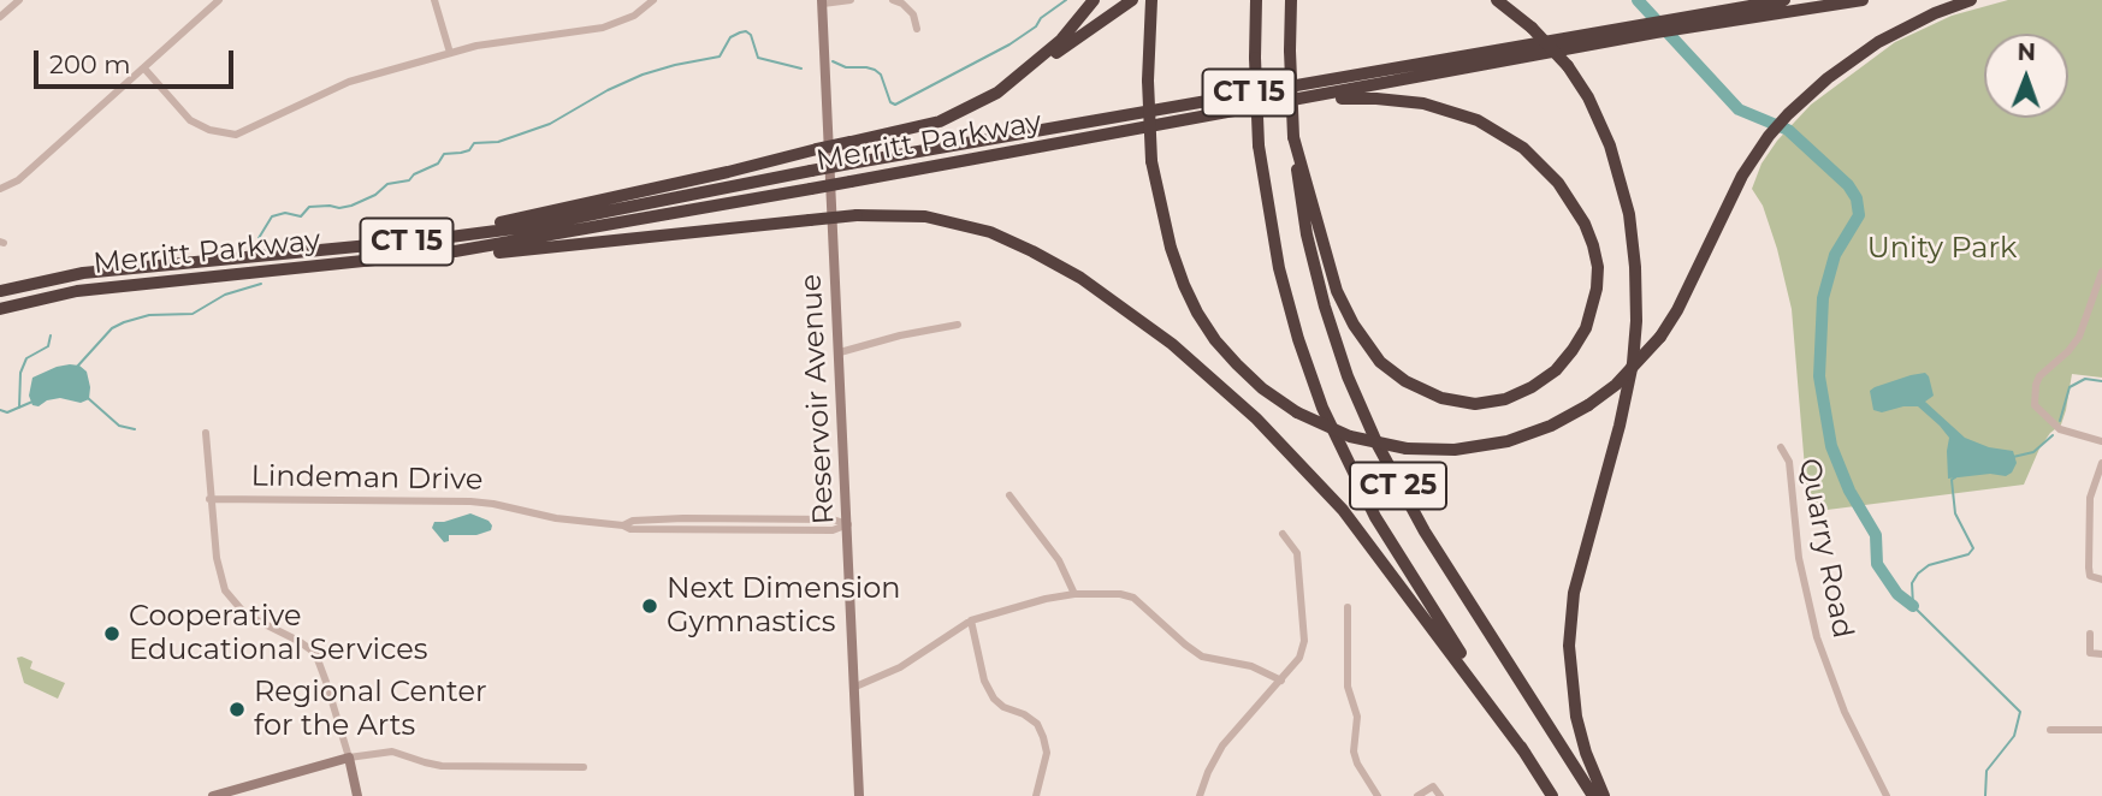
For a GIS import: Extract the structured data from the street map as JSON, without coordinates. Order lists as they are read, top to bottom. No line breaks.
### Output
{"streets":{"highway":["CT 15","Merritt Parkway","CT 25"],"main road":["Reservoir Avenue"],"street":["Lindeman Drive","Quarry Road"]},"crossings":[["Reservoir Avenue","Lindeman Drive"]],"parks":["Unity Park"],"places":["Next Dimension Gymnastics","Cooperative Educational Services","Regional Center for the Arts"],"scale_bar":"200 m","north":"top"}
